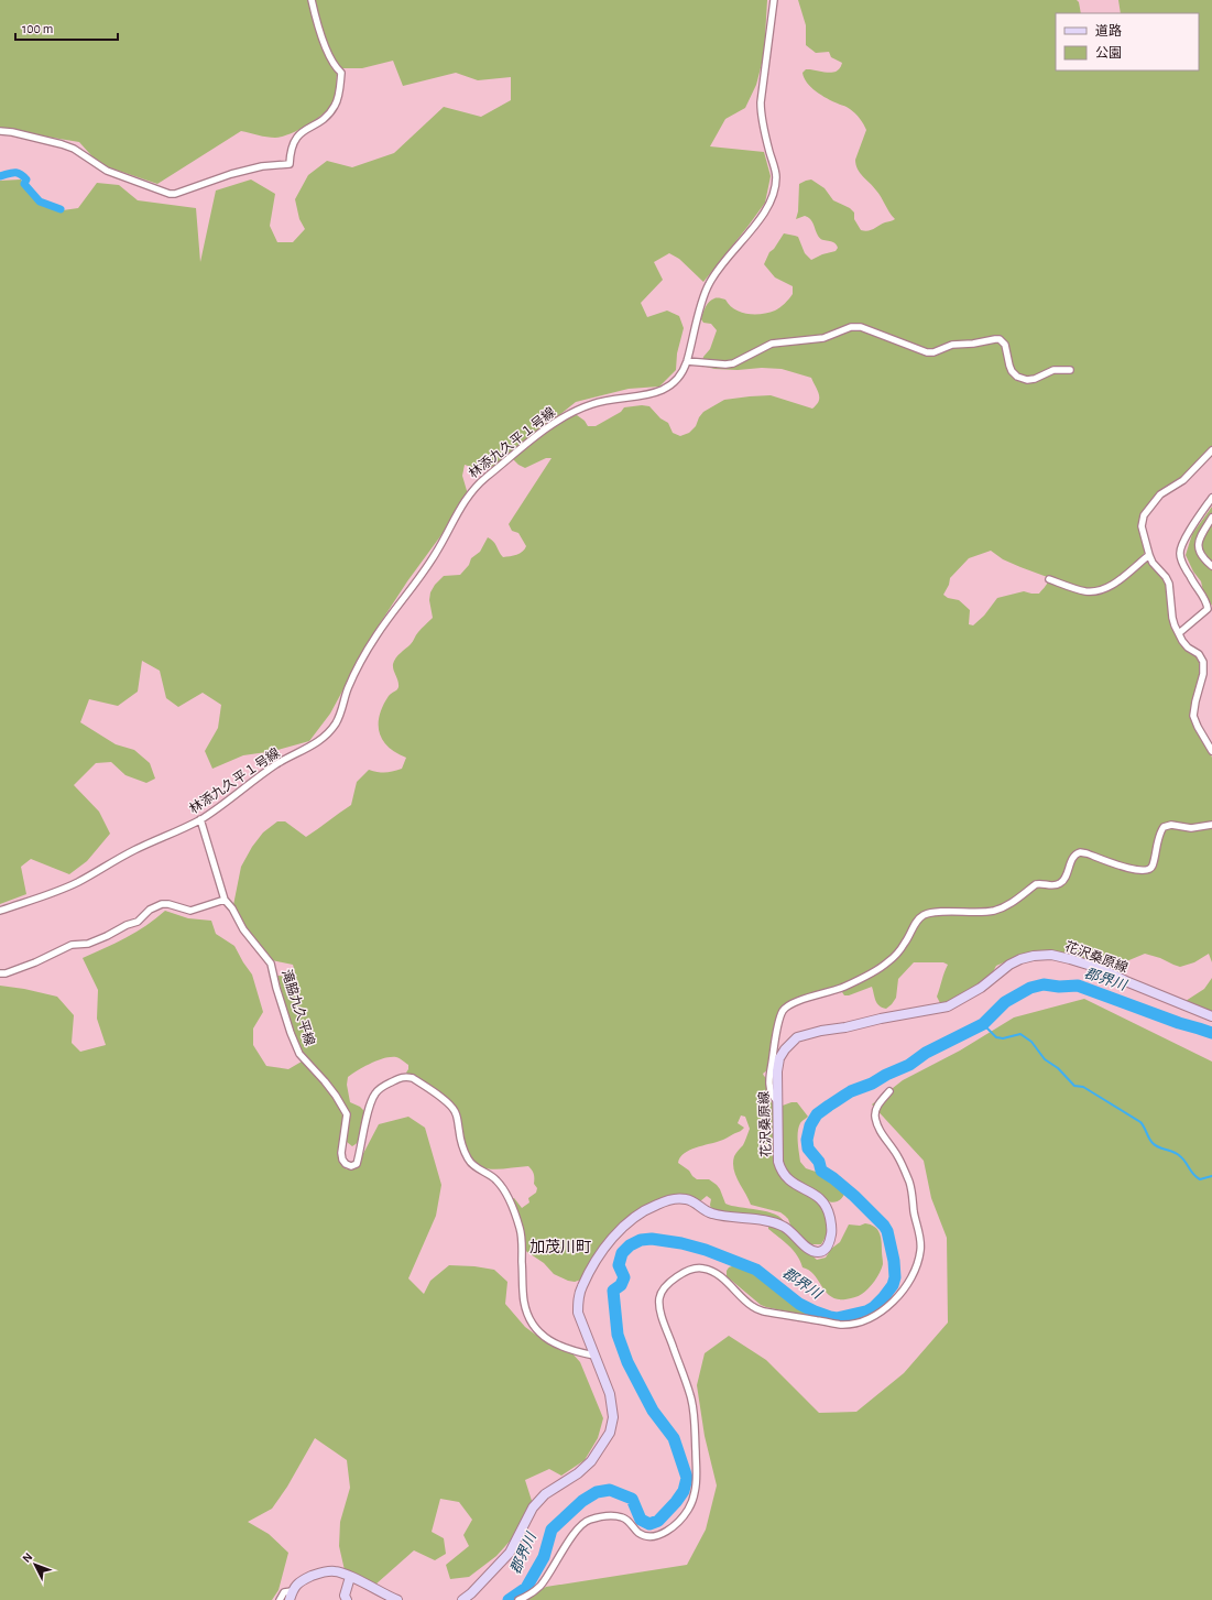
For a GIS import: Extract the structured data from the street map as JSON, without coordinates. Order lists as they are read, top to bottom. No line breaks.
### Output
{"streets":{"main road":["花沢桑原線"],"street":["林添九久平１号線","滝脇九久平線"]},"crossings":[["林添九久平１号線","滝脇九久平線"],["花沢桑原線","滝脇九久平線"]],"districts":["加茂川町"],"water":["郡界川"],"legend":["道路","公園"],"scale_bar":"100 m","north":"top left"}
